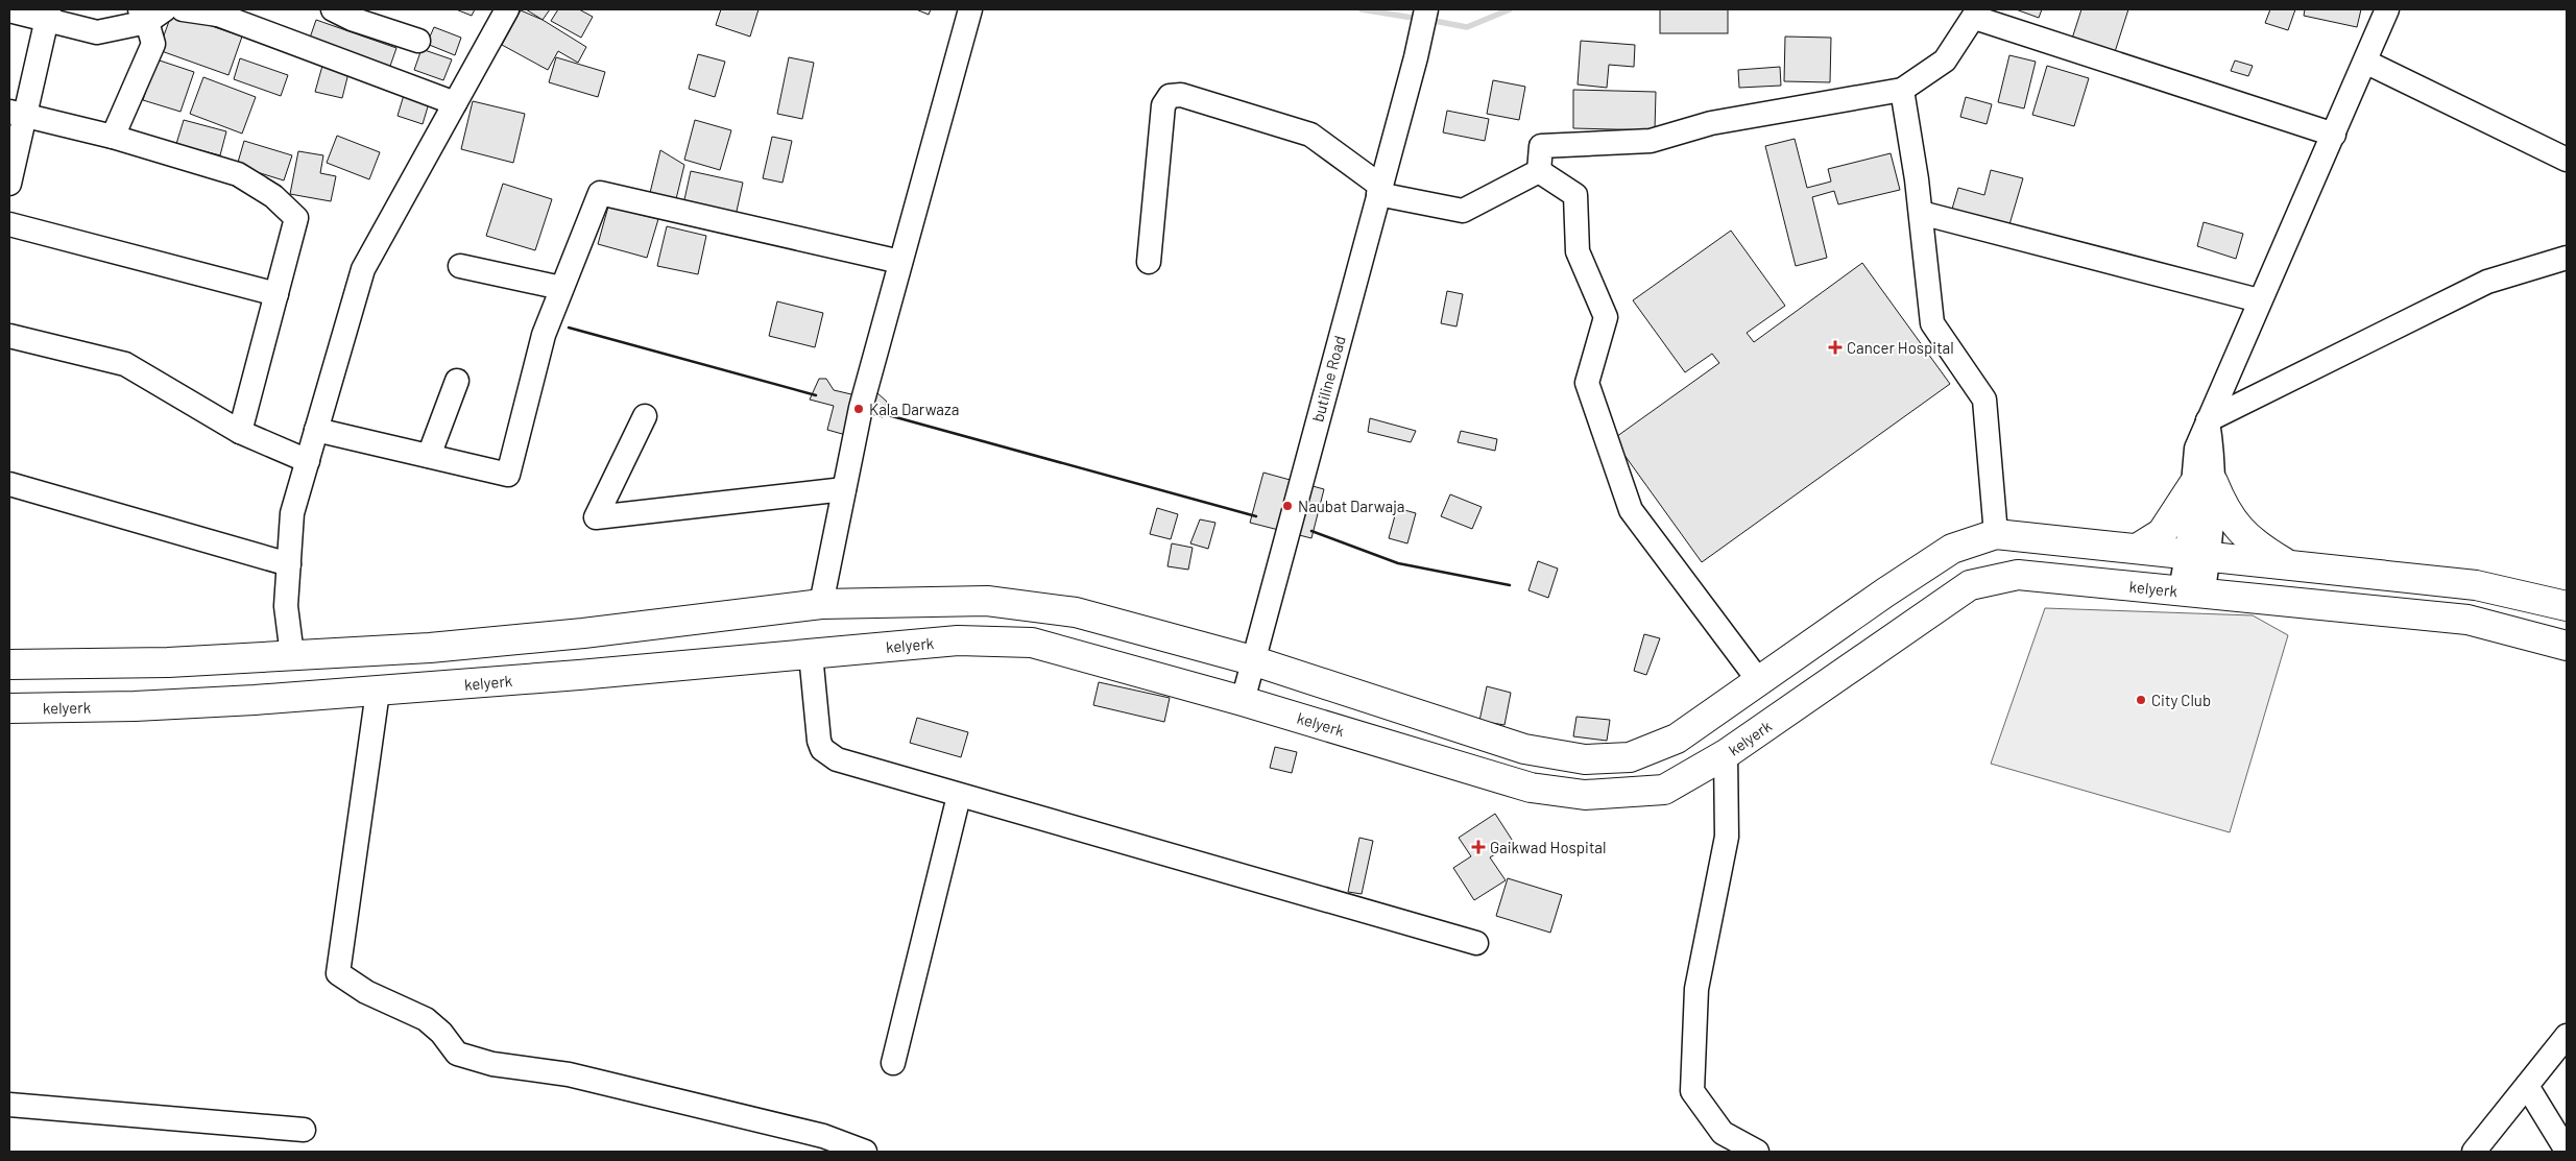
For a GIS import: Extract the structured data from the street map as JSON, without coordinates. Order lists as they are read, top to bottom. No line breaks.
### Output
{"streets":{"main road":["kelyerk"],"street":["butiline Road"]},"crossings":[["butiline Road","kelyerk"]],"places":{"health":["Cancer Hospital","Gaikwad Hospital"],"other":["Kala Darwaza","Naubat Darwaja","City Club"]}}
